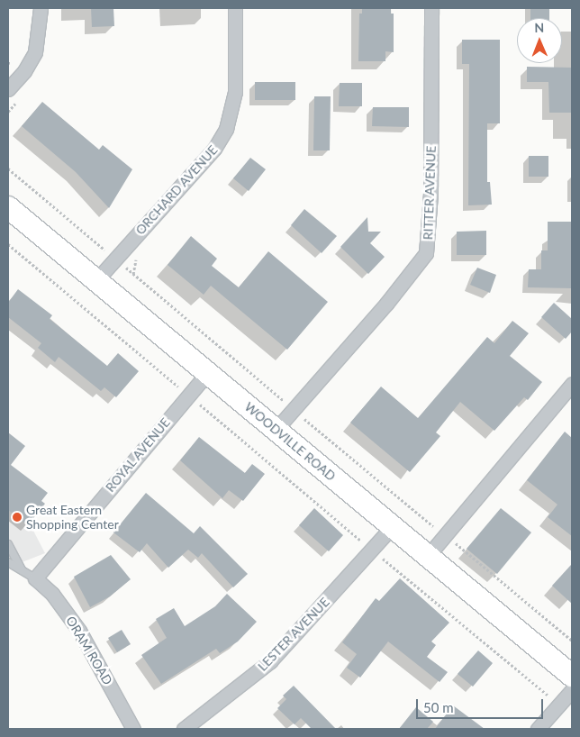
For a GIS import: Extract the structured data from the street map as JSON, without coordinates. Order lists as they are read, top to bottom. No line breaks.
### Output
{"streets":{"main road":["WOODVILLE ROAD"],"street":["ORCHARD AVENUE","RITTER AVENUE","ROYAL AVENUE","LESTER AVENUE","ORAM ROAD"]},"crossings":[["ORCHARD AVENUE","WOODVILLE ROAD"],["RITTER AVENUE","WOODVILLE ROAD"],["WOODVILLE ROAD","ROYAL AVENUE"],["WOODVILLE ROAD","LESTER AVENUE"],["ROYAL AVENUE","ORAM ROAD"]],"places":["Great Eastern Shopping Center"],"scale_bar":"50 m","north":"top"}
